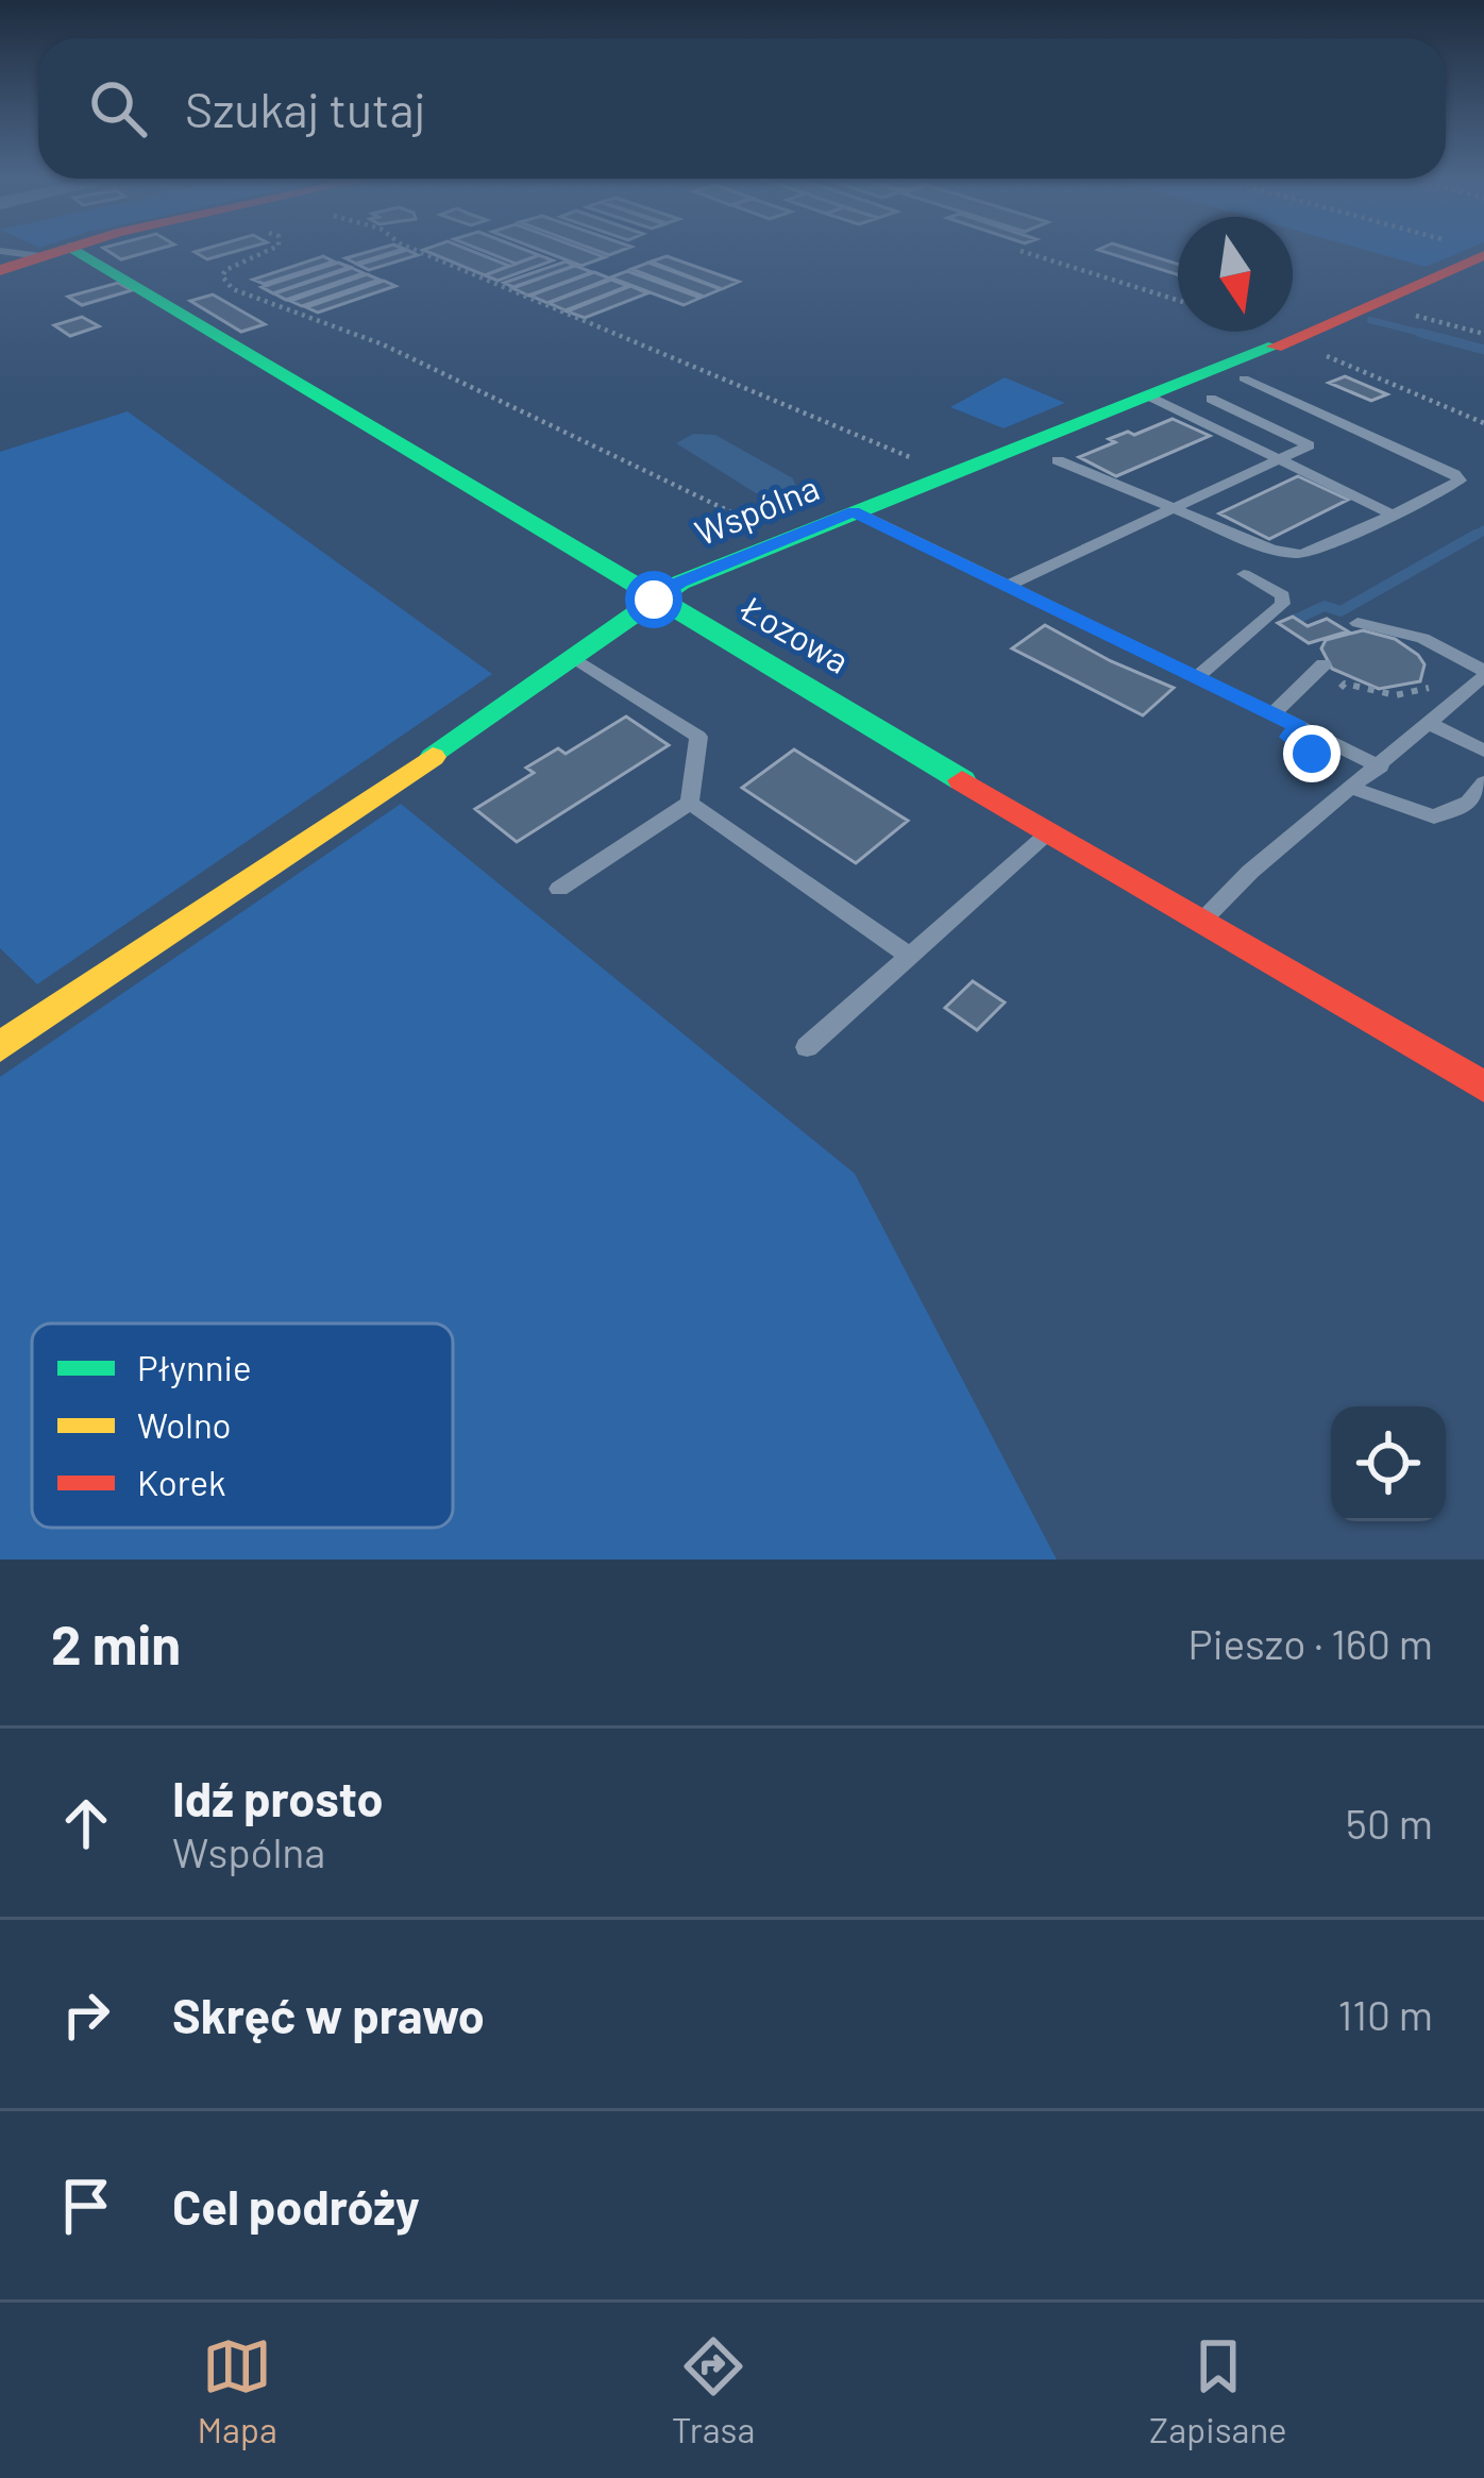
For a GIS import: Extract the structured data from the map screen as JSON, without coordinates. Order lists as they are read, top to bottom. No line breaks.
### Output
{"streets":{"street":["Wspólna","Łozowa"]},"crossings":[["Wspólna","Łozowa"]],"legend":["Płynnie","Wolno","Korek"],"north":"bottom","page":{"search":"Szukaj tutaj","heading":["2 min","Pieszo · 160 m"],"list":[["Idź prosto","Wspólna","50 m"],["Skręć w prawo","110 m"],"Cel podróży"],"nav":["Mapa","Trasa","Zapisane"]}}
